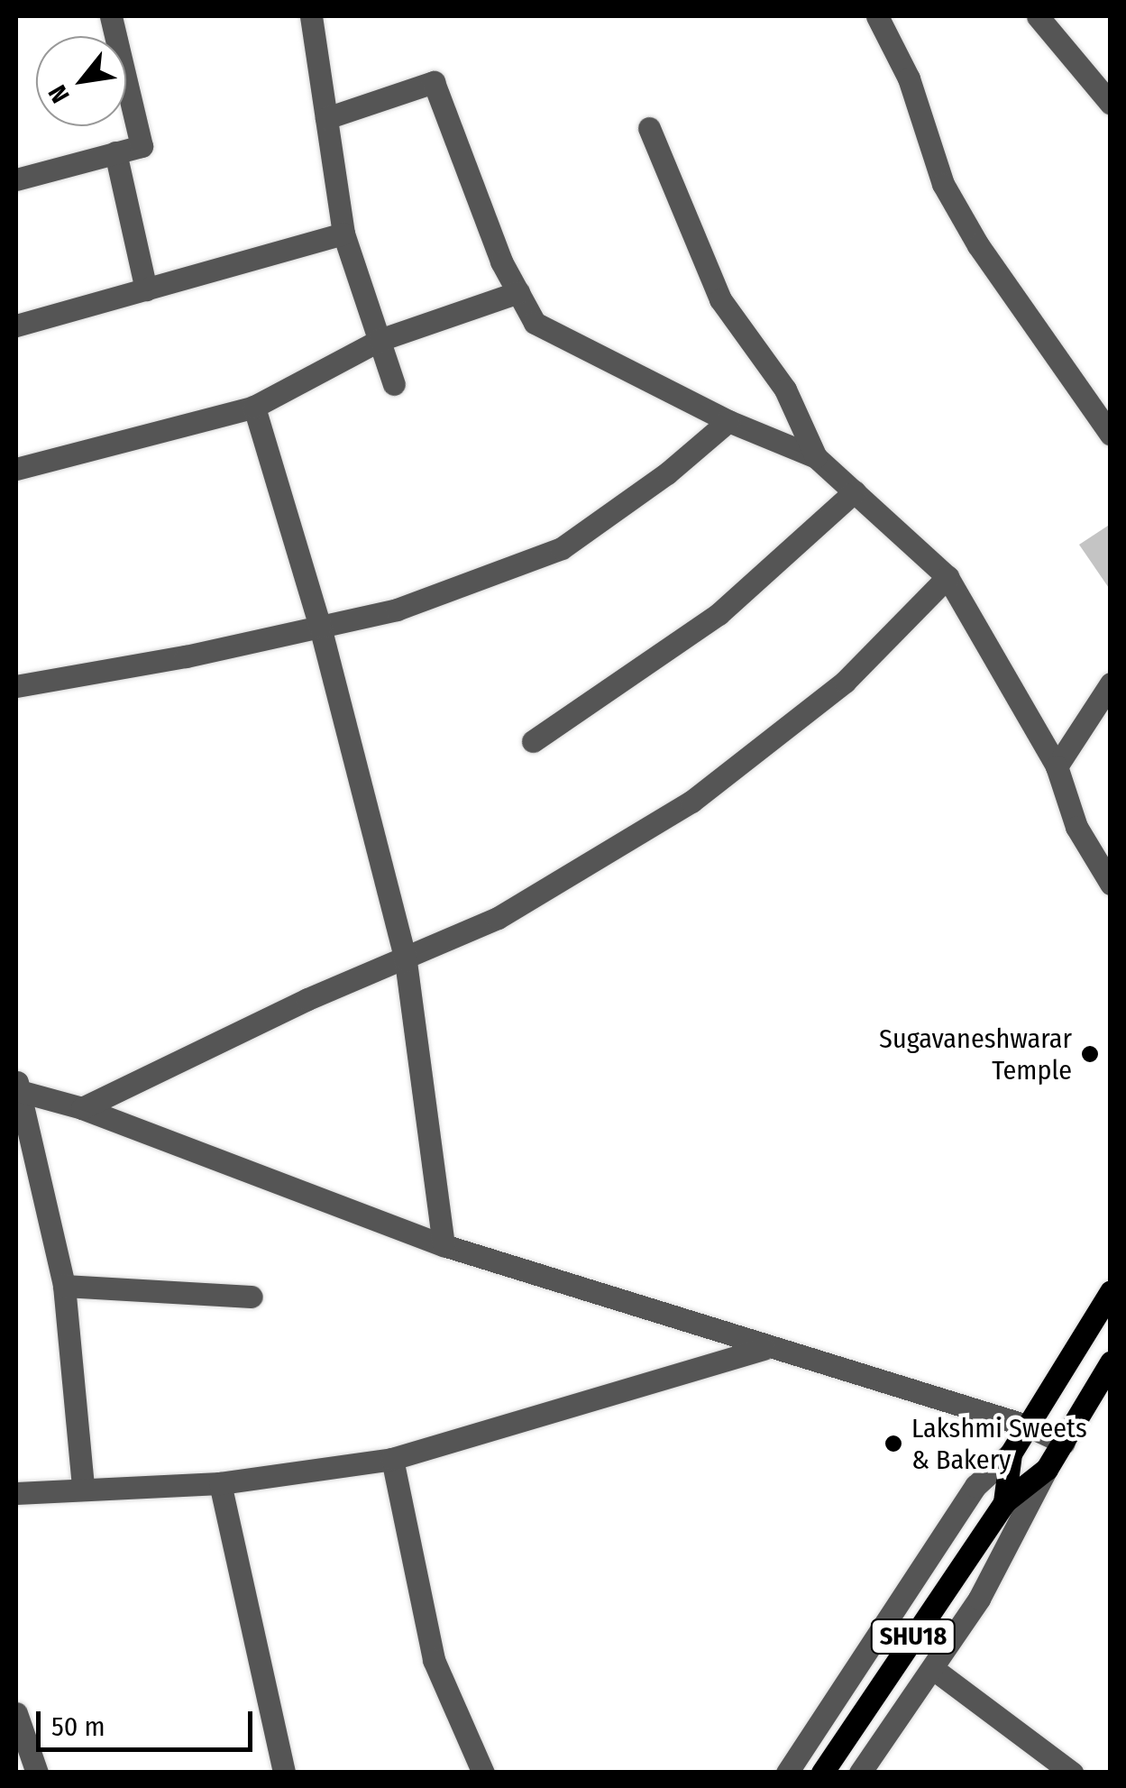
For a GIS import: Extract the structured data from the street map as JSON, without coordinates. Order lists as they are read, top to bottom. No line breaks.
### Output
{"streets":{"main road":["SHU18"]},"places":["Sugavaneshwarar Temple","Lakshmi Sweets & Bakery"],"scale_bar":"50 m","north":"bottom left"}
